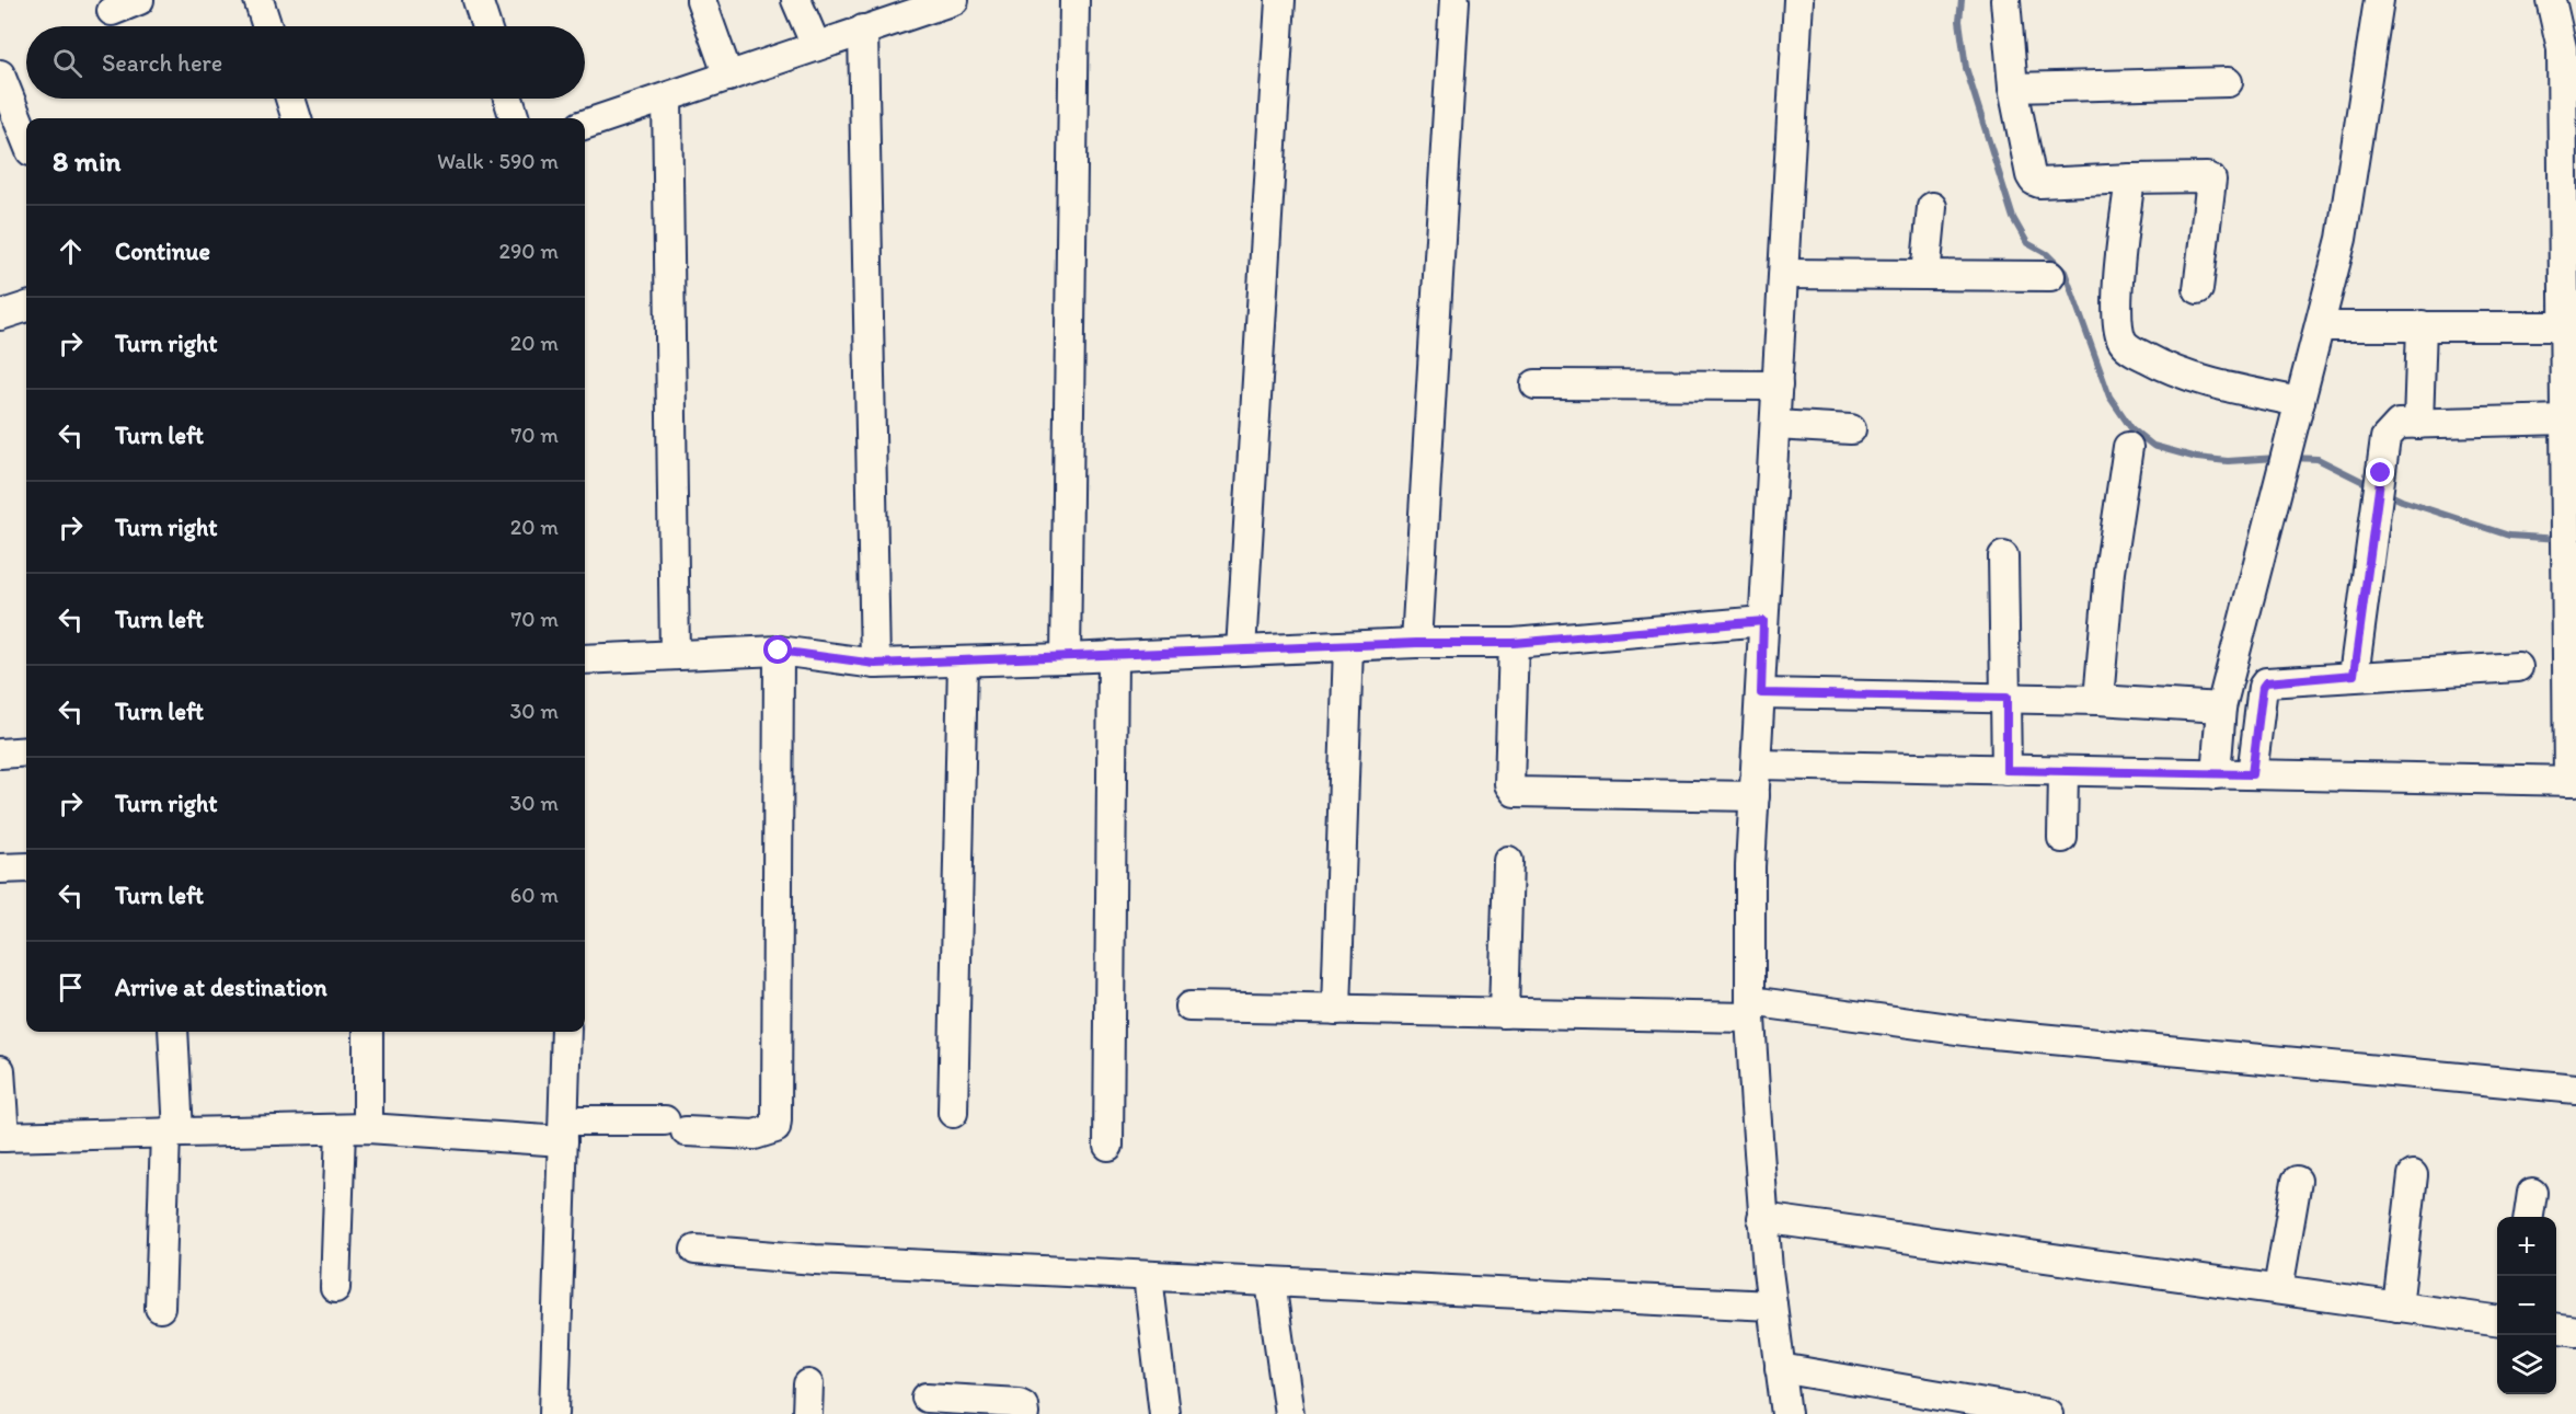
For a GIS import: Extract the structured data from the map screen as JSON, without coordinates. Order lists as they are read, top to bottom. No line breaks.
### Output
{"page":{"search":"Search here","heading":["8 min","Walk · 590 m"],"list":[["Continue","290 m"],["Turn right","20 m"],["Turn left","70 m"],["Turn right","20 m"],["Turn left","70 m"],["Turn left","30 m"],["Turn right","30 m"],["Turn left","60 m"],"Arrive at destination"],"map_buttons":["+","−"]}}
